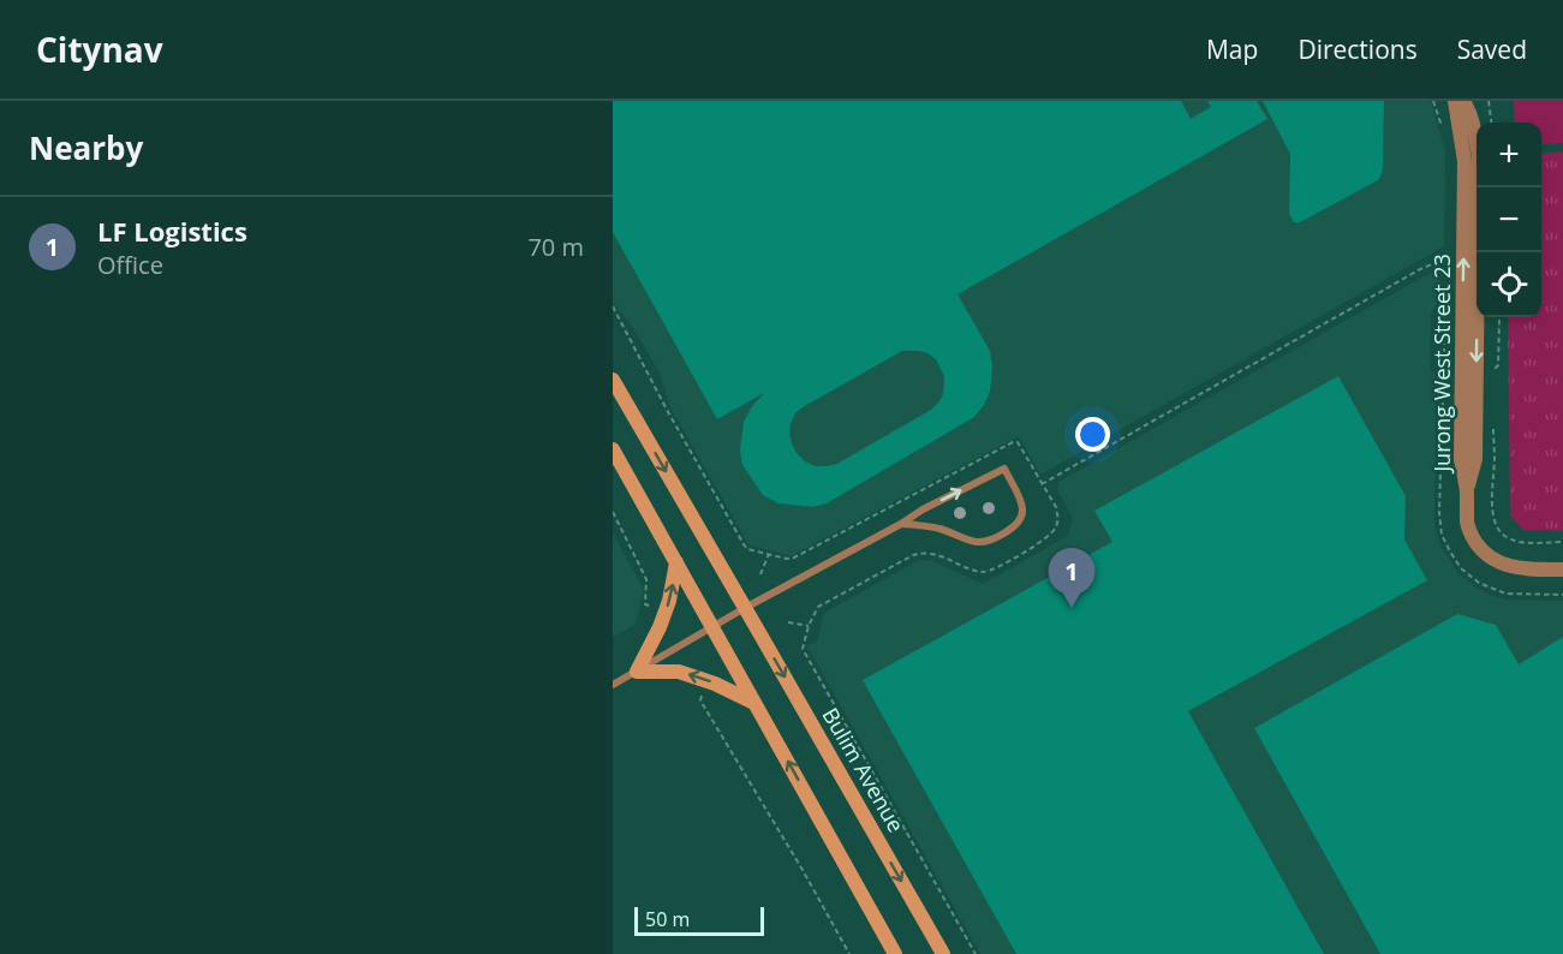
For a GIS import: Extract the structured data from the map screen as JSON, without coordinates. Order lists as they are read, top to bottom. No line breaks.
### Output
{"streets":{"street":["Jurong West Street 23","Bulim Avenue"]},"scale_bar":"50 m","page":{"header":"Citynav","nav":["Map","Directions","Saved"],"heading":"Nearby","map_buttons":["+","−"],"list":[{"mark":"1","name":"LF Logistics","note":"Office","value":"70 m"}],"pins":"1","scale":"50 m"}}
